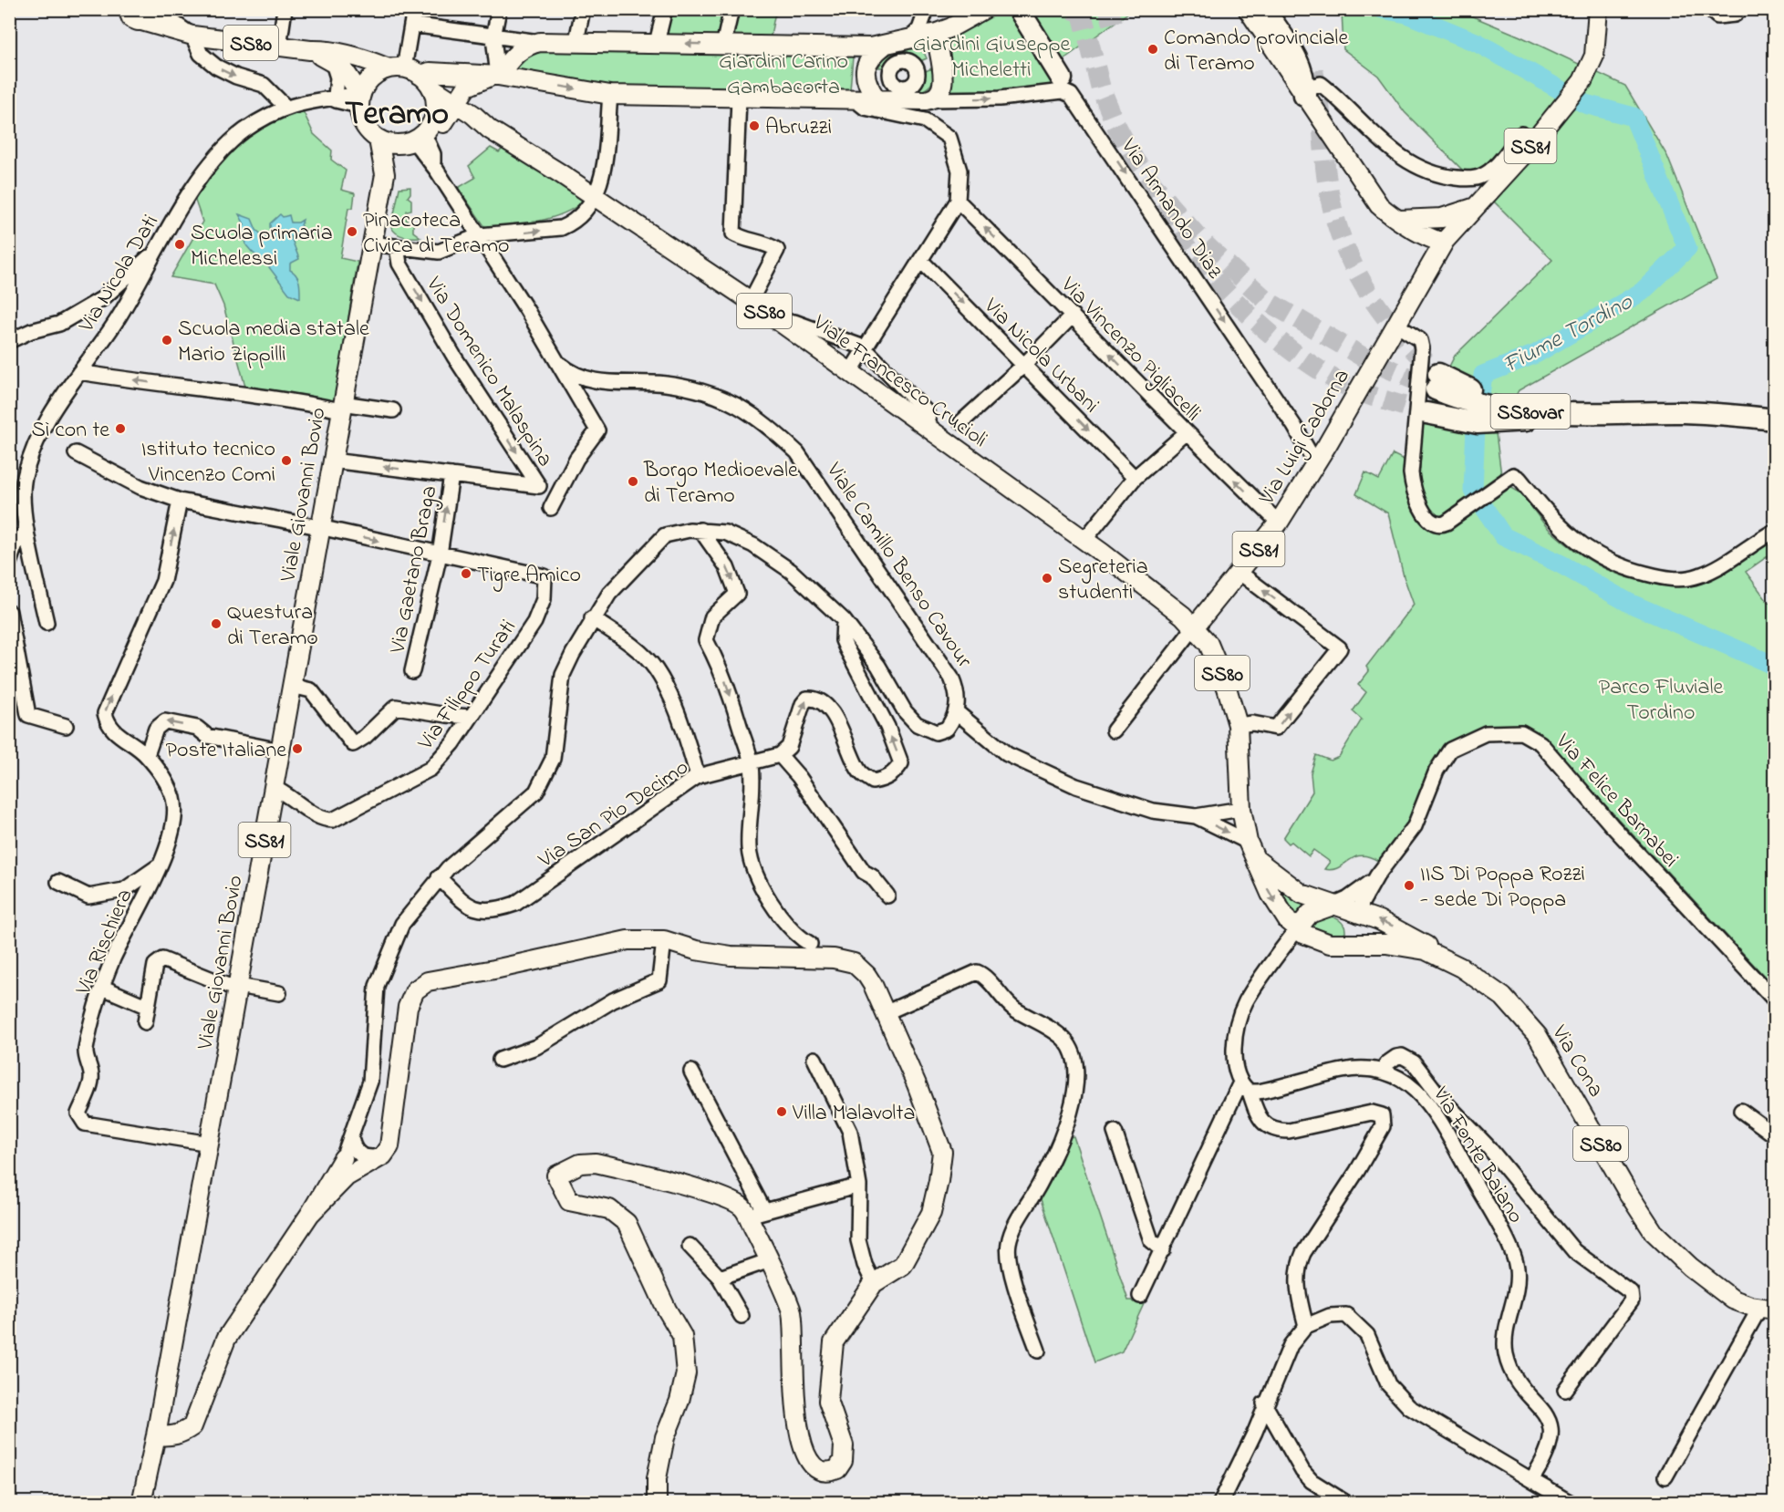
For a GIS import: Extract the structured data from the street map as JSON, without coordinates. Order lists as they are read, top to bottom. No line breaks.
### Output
{"streets":{"highway":["SS80var"],"main road":["SS80","SS81","Viale Francesco Crucioli","Via Luigi Cadorna","Viale Giovanni Bovio","Via Cona"],"street":["Via Armando Diaz","Via Nicola Dati","Via Vincenzo Pigliacelli","Via Nicola Urbani","Via Domenico Malaspina","Viale Camillo Benso Cavour","Via Gaetano Braga","Via Filippo Turati","Via Felice Barnabei","Via San Pio Decimo","Via Rischiera","Via Fonte Baiano"]},"crossings":[["SS80","SS81"],["SS80","Via Nicola Dati"],["SS80","Viale Francesco Crucioli"],["SS80","Via Luigi Cadorna"],["SS80","Via Felice Barnabei"],["SS80","Via Cona"],["SS81","Via Nicola Dati"],["SS81","Viale Francesco Crucioli"],["SS81","Viale Giovanni Bovio"],["Via Armando Diaz","Via Luigi Cadorna"],["Via Nicola Dati","Viale Francesco Crucioli"],["Via Vincenzo Pigliacelli","Via Luigi Cadorna"],["Via Domenico Malaspina","Via Gaetano Braga"],["Viale Francesco Crucioli","Via Luigi Cadorna"],["Viale Giovanni Bovio","Via Filippo Turati"],["Viale Giovanni Bovio","Via Rischiera"],["Via Gaetano Braga","Via Filippo Turati"],["Via Felice Barnabei","Via Cona"]],"one_way":["Via Armando Diaz","Via Vincenzo Pigliacelli","Via Gaetano Braga"],"districts":["Teramo"],"water":["Fiume Tordino"],"parks":["Giardini Giuseppe Micheletti","Giardini Carino Gambacorta","Parco Fluviale Tordino"],"places":["Comando provinciale di Teramo","Abruzzi","Pinacoteca Civica di Teramo","Scuola primaria Michelessi","Scuola media statale Mario Zippilli","Sì con te","Istituto tecnico Vincenzo Comi","Borgo Medioevale di Teramo","Tigre Amico","Segreteria studenti","Questura di Teramo","Poste Italiane","IIS Di Poppa Rozzi - sede Di Poppa","Villa Malavolta"]}
